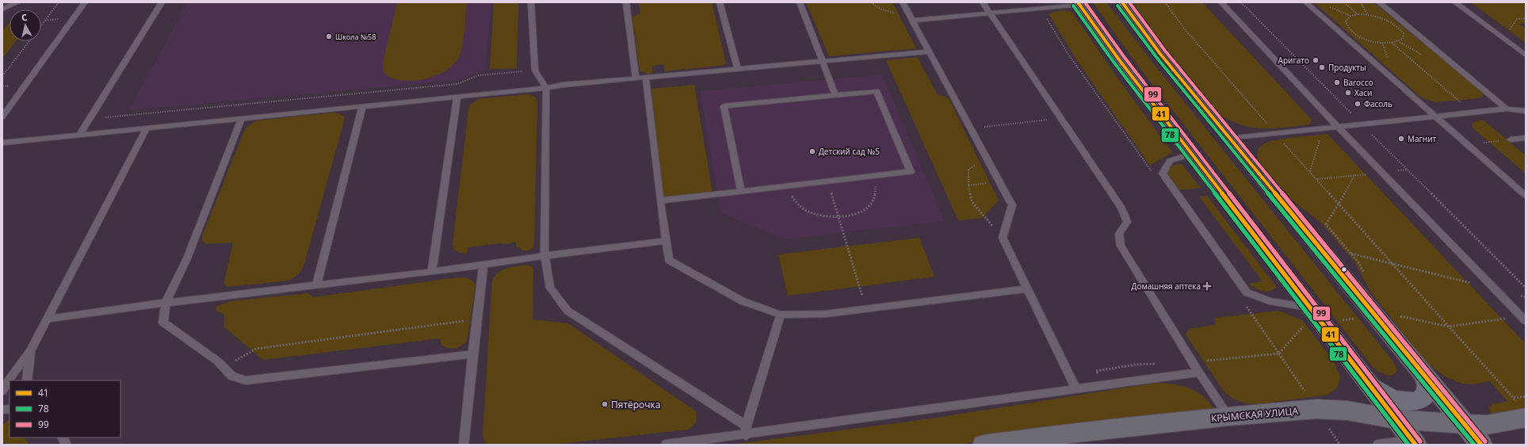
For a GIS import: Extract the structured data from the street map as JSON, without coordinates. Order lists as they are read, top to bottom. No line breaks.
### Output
{"streets":{"street":["КРЫМСКАЯ УЛИЦА"]},"places":{"other":["Школа №58","Аригато","Продукты","Barocco","Хаси","Фасоль","Магнит","Детский сад №5","Пятёрочка"],"health":["Домашняя аптека"]},"lines":["transit line 41","transit line 99","transit line 78"],"legend":["41","78","99"],"north":"top"}
